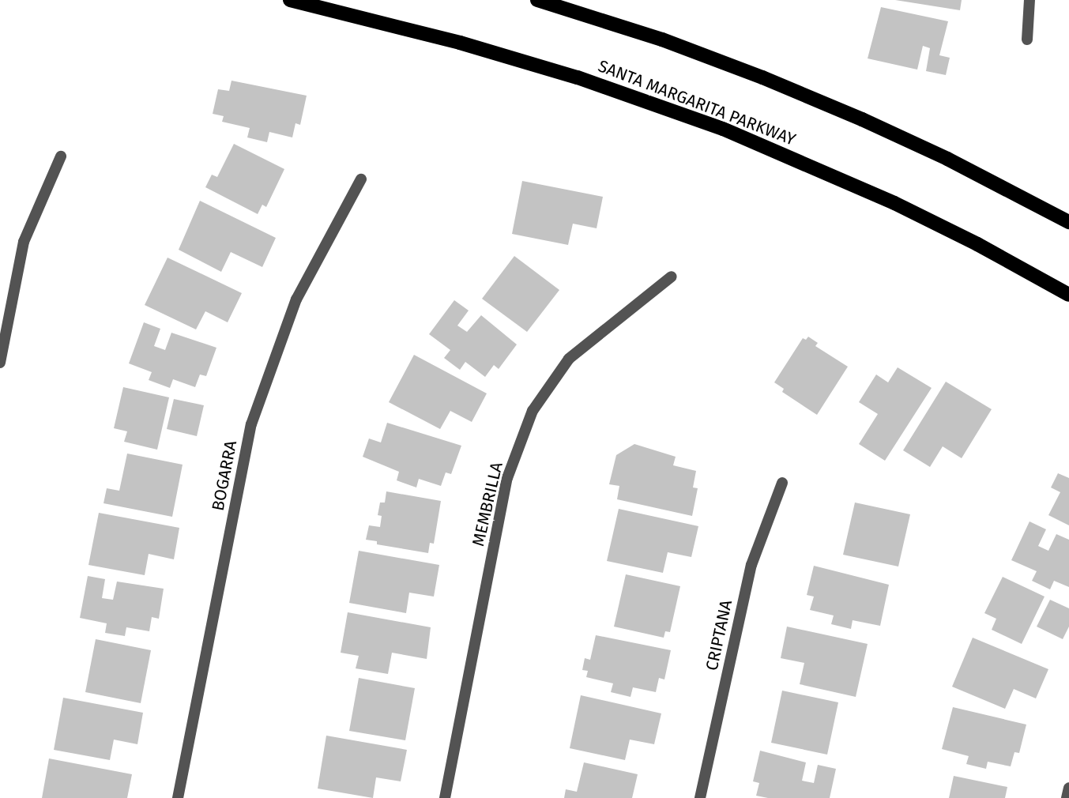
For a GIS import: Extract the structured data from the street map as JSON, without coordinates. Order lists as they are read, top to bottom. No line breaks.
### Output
{"streets":{"main road":["SANTA MARGARITA PARKWAY"],"street":["BOGARRA","MEMBRILLA","CRIPTANA"]}}
